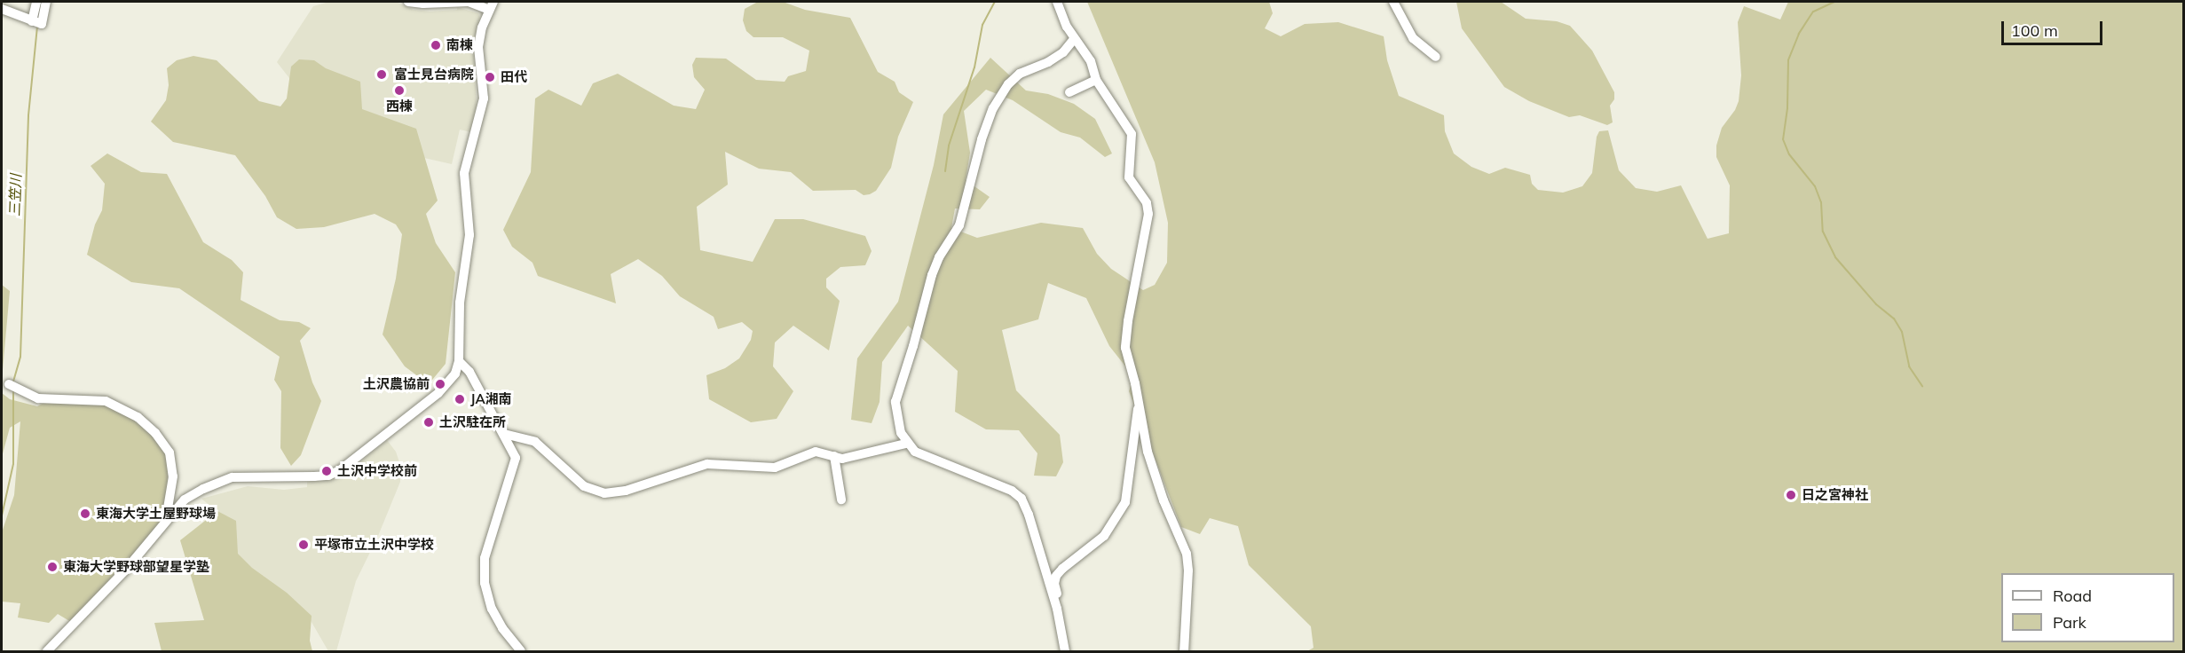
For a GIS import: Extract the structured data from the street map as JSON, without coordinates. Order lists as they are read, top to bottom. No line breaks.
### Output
{"water":["三笠川"],"places":["南棟","富士見台病院","田代","西棟","土沢農協前","JA湘南","土沢駐在所","土沢中学校前","日之宮神社","東海大学土屋野球場","平塚市立土沢中学校","東海大学野球部望星学塾"],"legend":["Road","Park"],"scale_bar":"100 m"}
